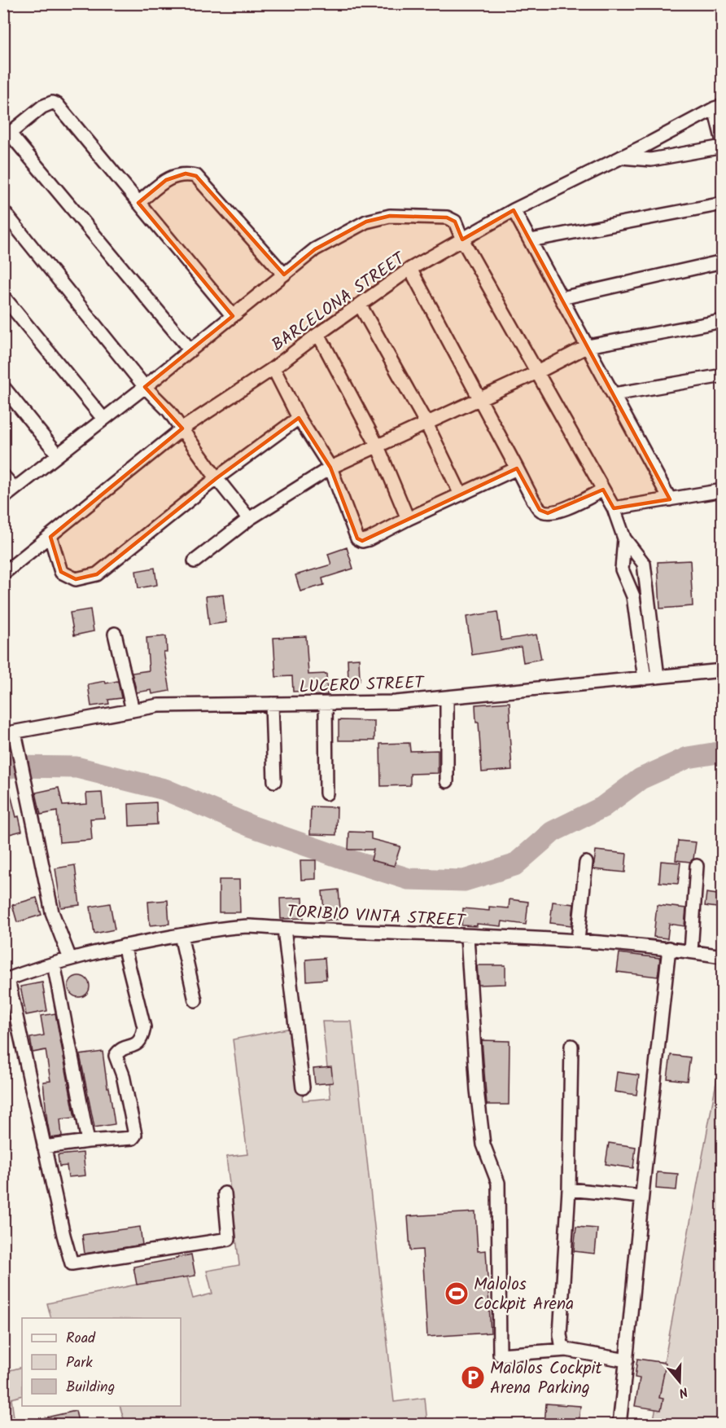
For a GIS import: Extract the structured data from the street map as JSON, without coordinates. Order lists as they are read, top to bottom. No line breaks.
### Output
{"streets":{"street":["BARCELONA STREET","LUCERO STREET","TORIBIO VINTA STREET"]},"places":{"sports":["Malolos Cockpit Arena"],"parking":["Malolos Cockpit Arena Parking"]},"legend":["Road","Park","Building"],"north":"bottom"}
